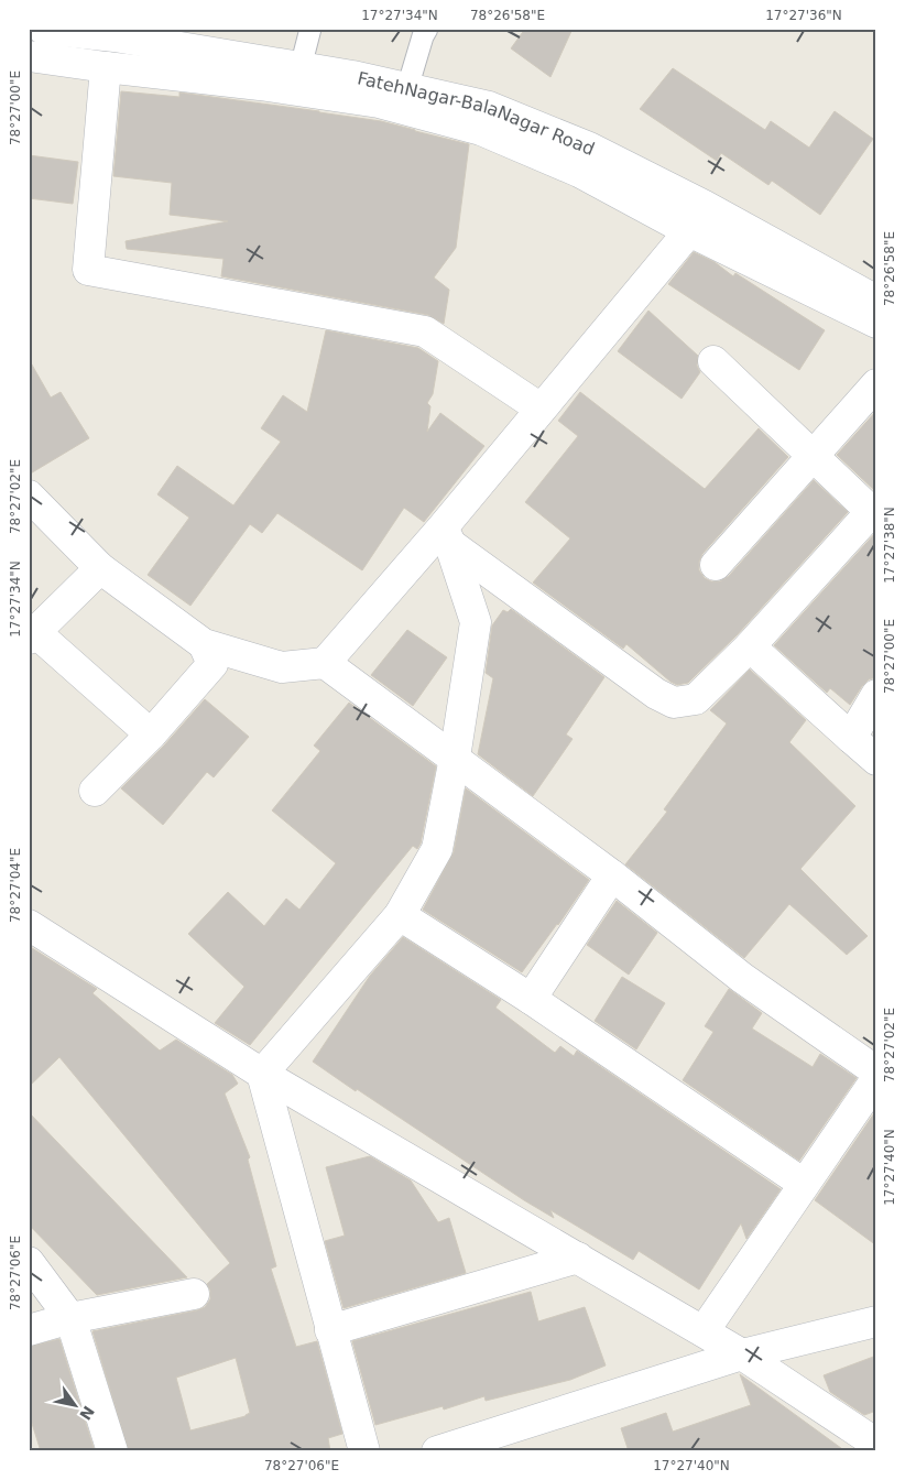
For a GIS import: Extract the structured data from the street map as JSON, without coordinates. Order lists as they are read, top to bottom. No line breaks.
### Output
{"streets":{"street":["FatehNagar-BalaNagar Road"]},"north":"bottom right","coordinates":["17°27'34\"N","78°26'58\"E","17°27'36\"N","78°27'00\"E","78°27'02\"E","17°27'38\"N","78°27'04\"E","17°27'40\"N","78°27'06\"E"]}
